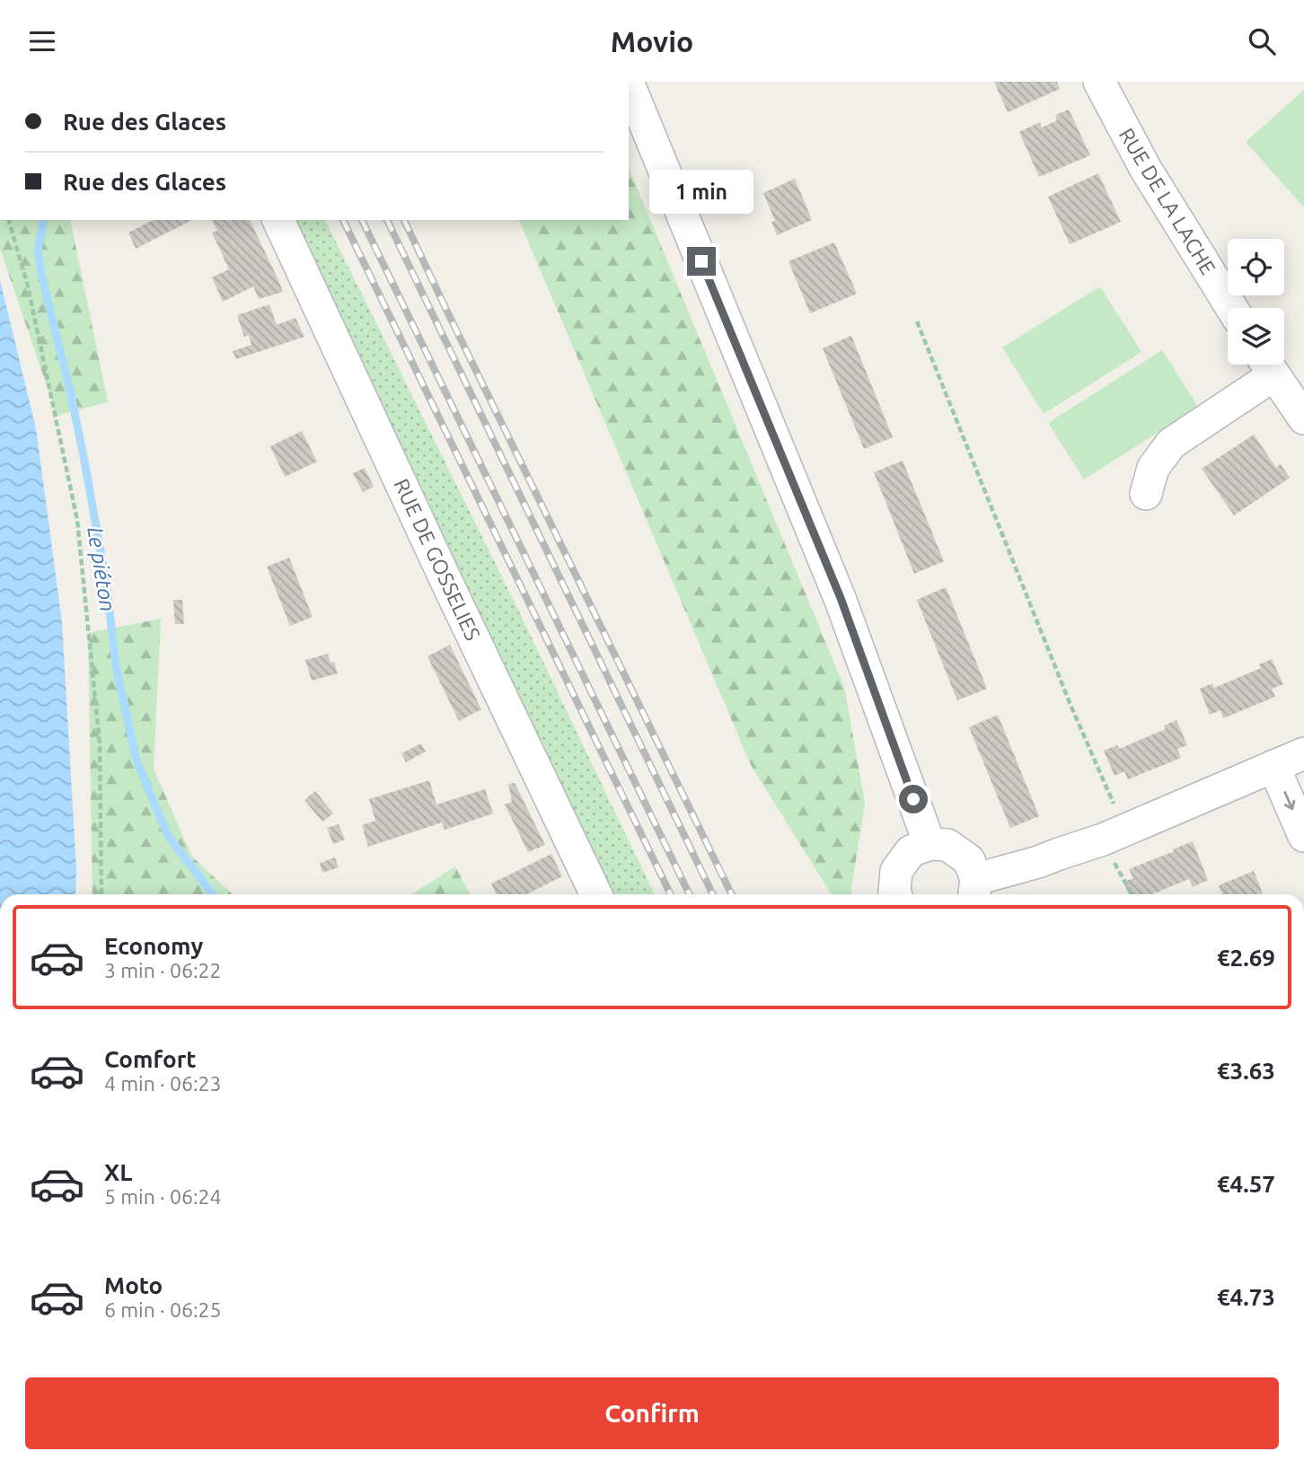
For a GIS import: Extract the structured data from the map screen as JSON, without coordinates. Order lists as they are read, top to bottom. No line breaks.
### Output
{"streets":{"street":["RUE DE LA LACHE","RUE DE GOSSELIES"]},"water":["Le piéton"],"page":{"header":"Movio","banner":["Rue des Glaces","Rue des Glaces"],"bubble":"1 min","list":[{"name":"Economy","note":"3 min · 06:22","value":"€2.69"},{"name":"Comfort","note":"4 min · 06:23","value":"€3.63"},{"name":"XL","note":"5 min · 06:24","value":"€4.57"},{"name":"Moto","note":"6 min · 06:25","value":"€4.73"}],"buttons":"Confirm"}}
